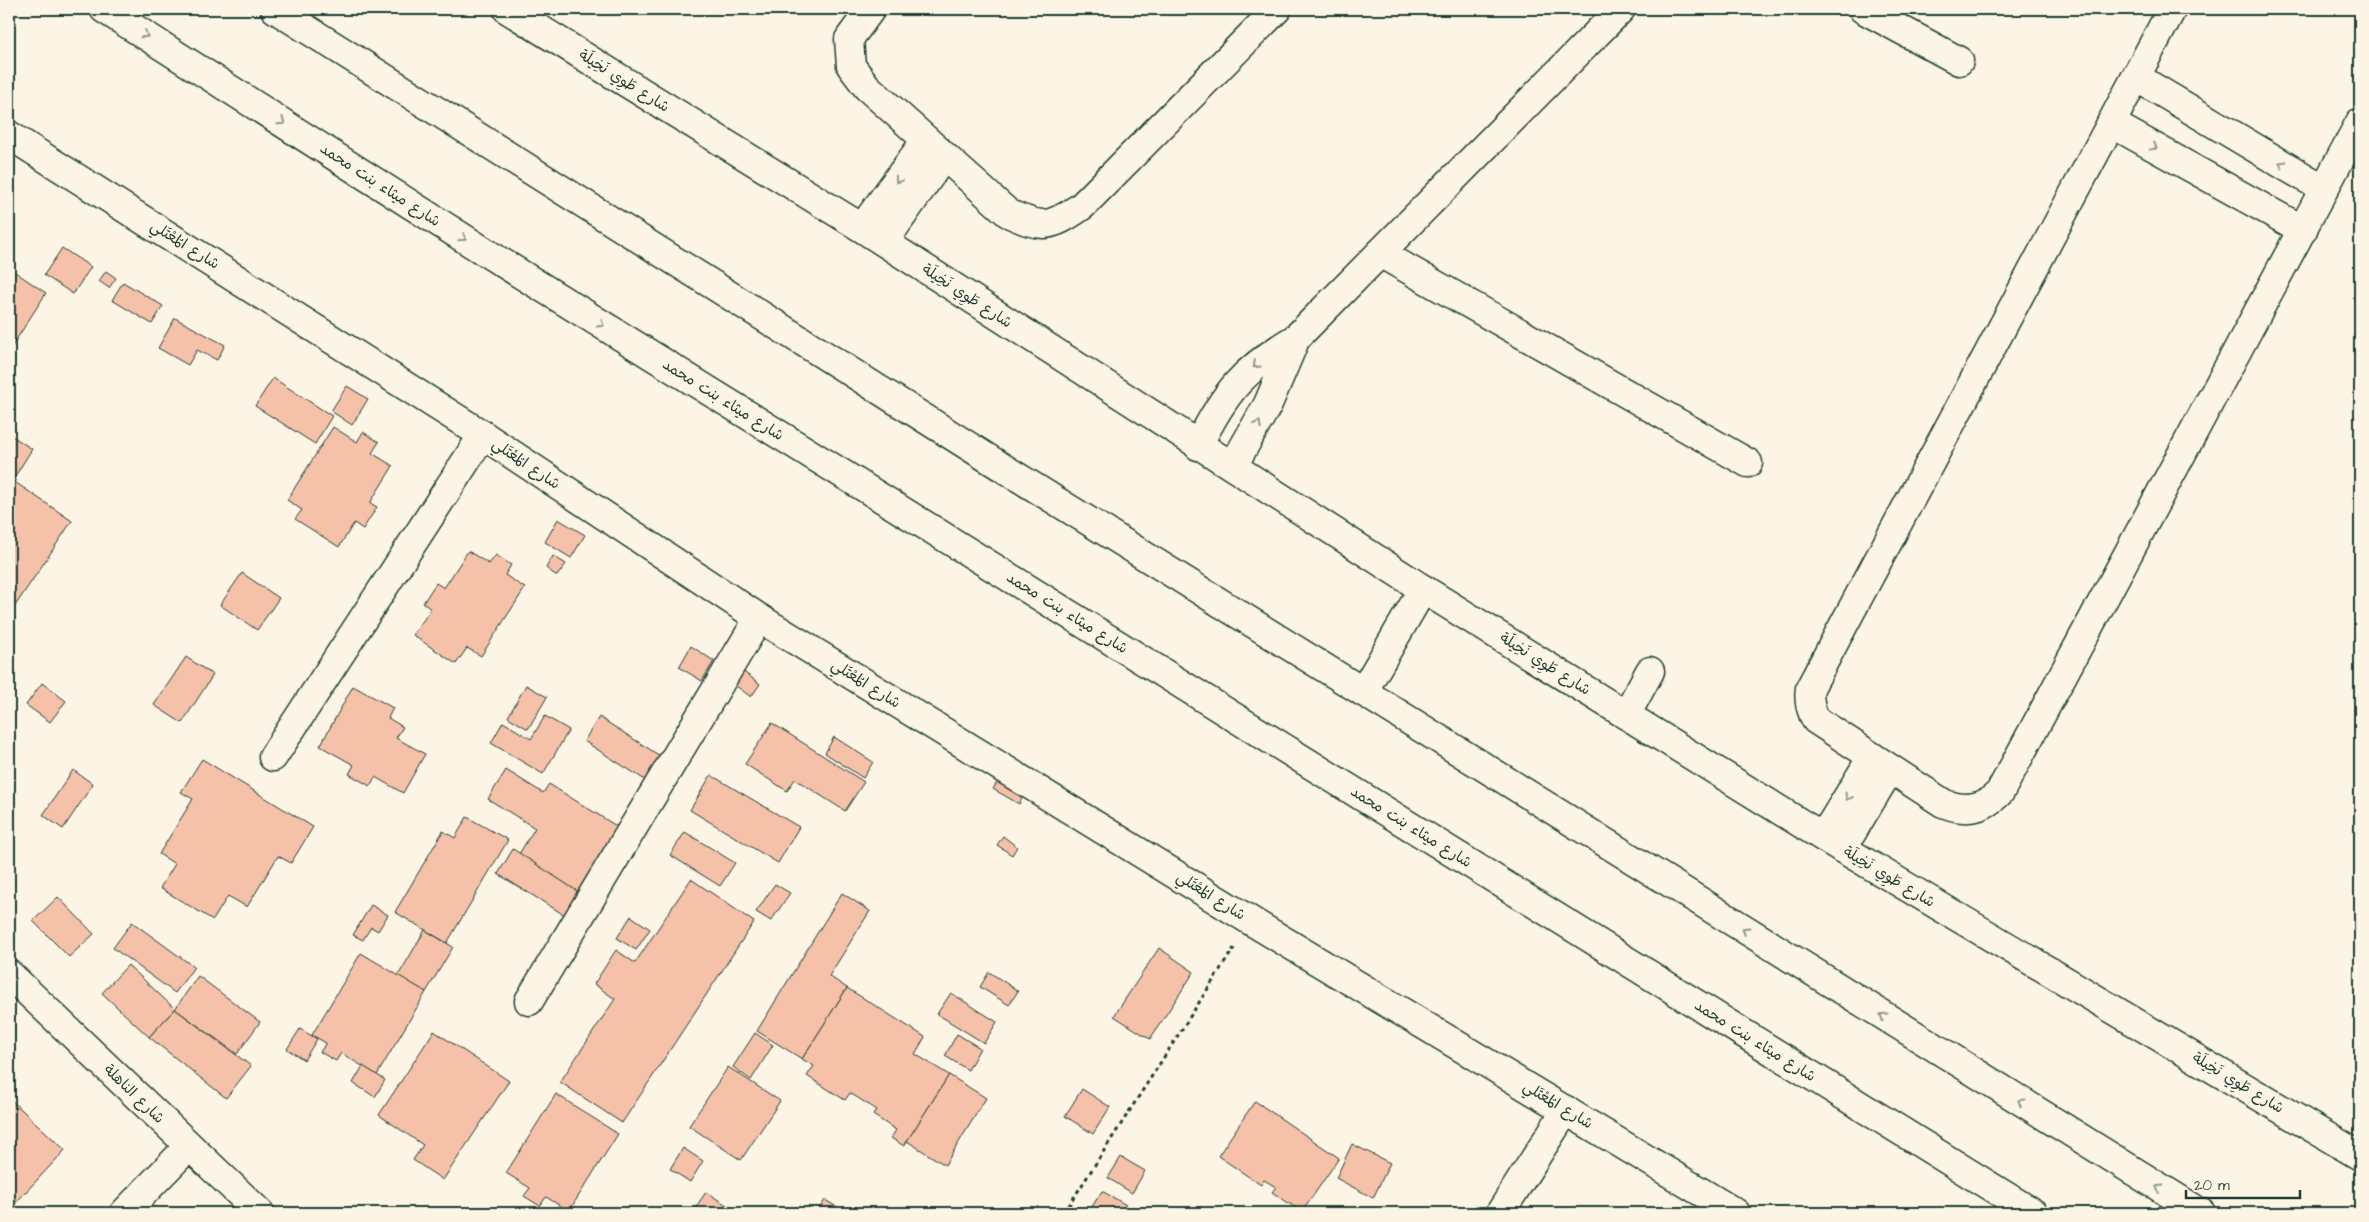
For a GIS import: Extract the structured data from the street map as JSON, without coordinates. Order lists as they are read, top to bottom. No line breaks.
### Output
{"streets":{"street":["شارع طَوِي نَخِيلَة","شارع ميثاء بنت محمد","شارع المُعْتَلي","شارع الناهلة"]},"scale_bar":"20 m"}
